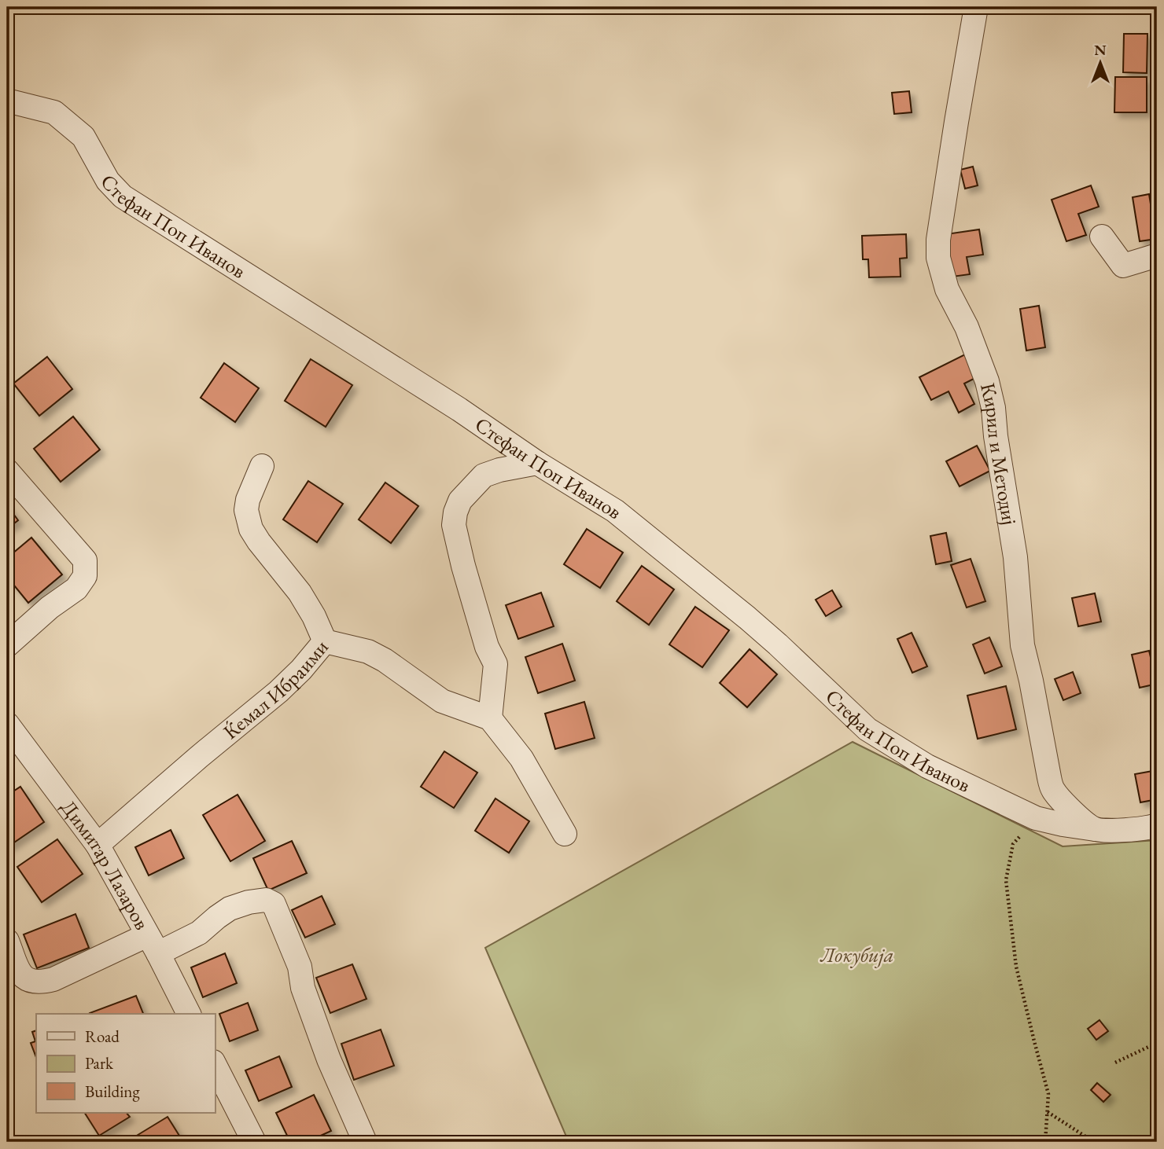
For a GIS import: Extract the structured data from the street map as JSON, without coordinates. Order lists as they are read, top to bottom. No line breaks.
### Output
{"streets":{"street":["Стефан Поп Иванов","Кирил и Методиј","Ќемал Ибраими","Димитар Лазаров"]},"crossings":[["Стефан Поп Иванов","Кирил и Методиј"],["Ќемал Ибраими","Димитар Лазаров"]],"parks":["Локубија"],"legend":["Road","Park","Building"],"north":"top"}
